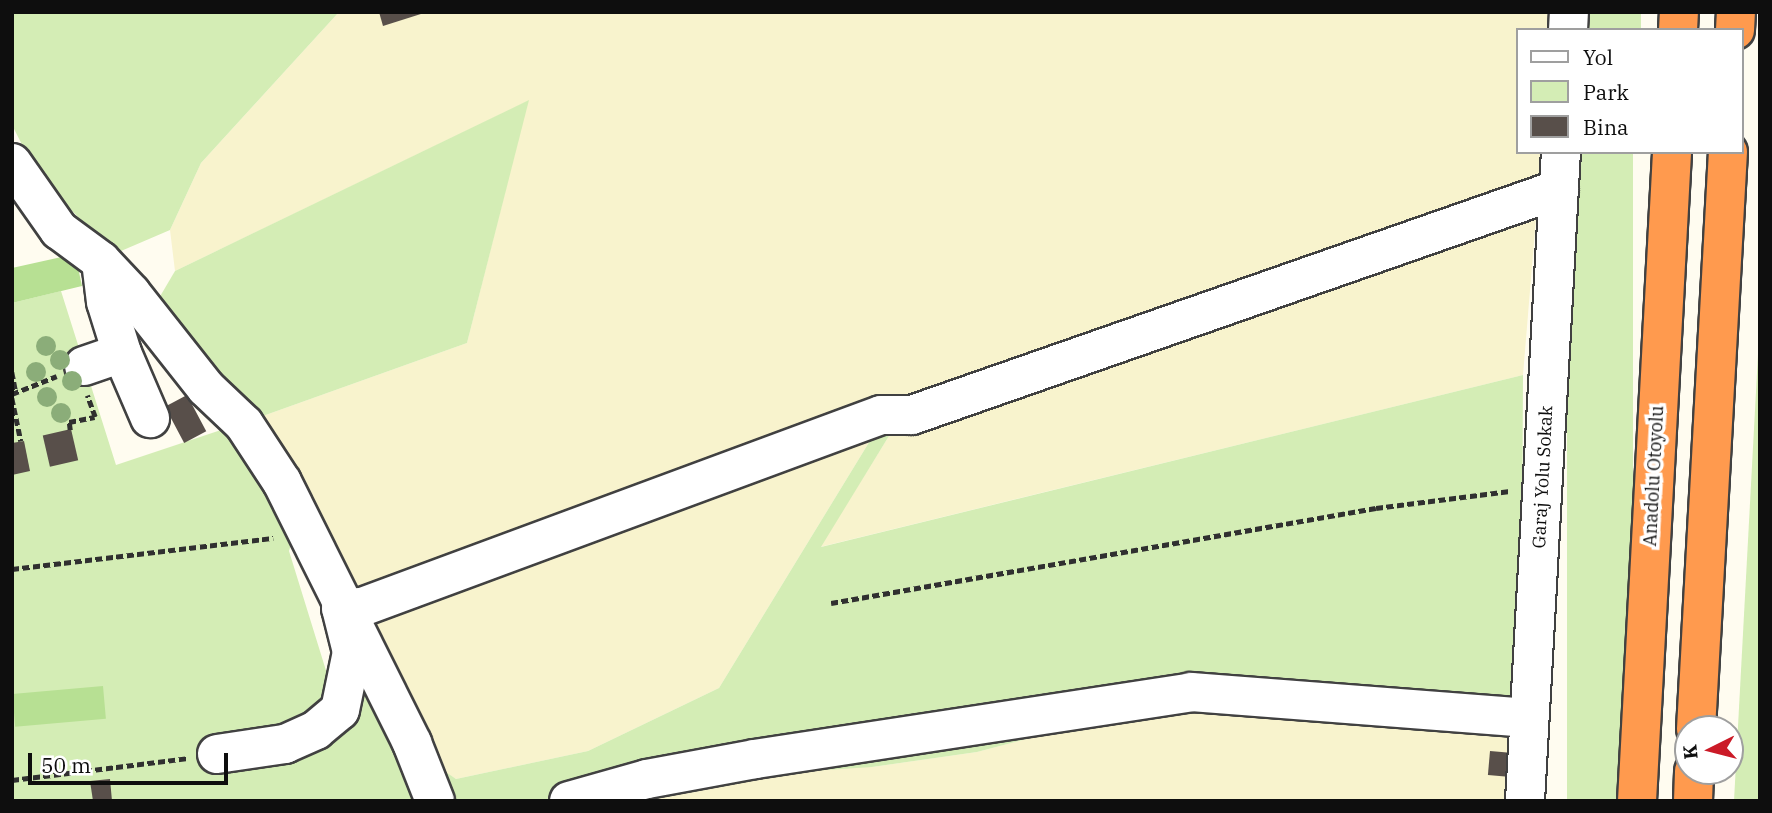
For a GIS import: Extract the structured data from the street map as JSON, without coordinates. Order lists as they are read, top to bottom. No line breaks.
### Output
{"streets":{"highway":["Anadolu Otoyolu"],"street":["Garaj Yolu Sokak"]},"legend":["Yol","Park","Bina"],"scale_bar":"50 m","north":"left"}
